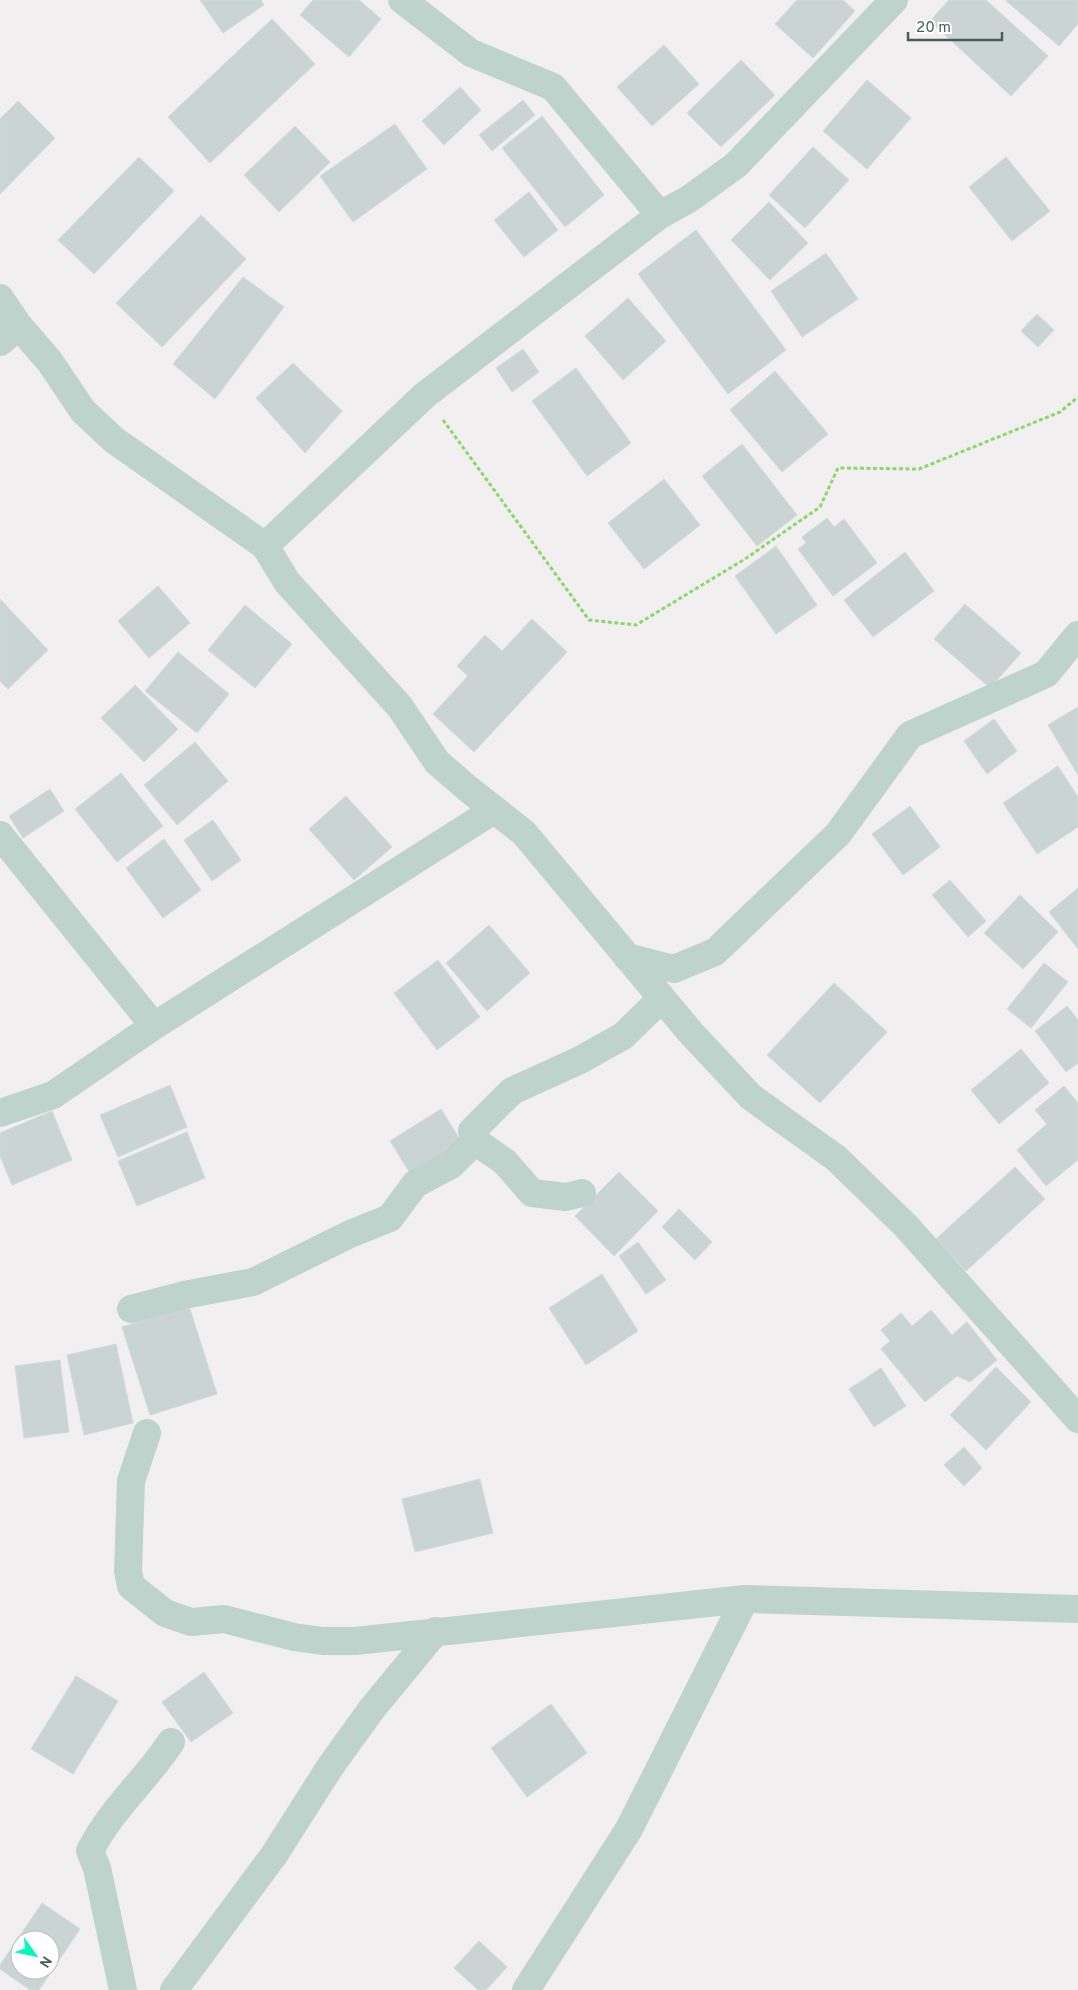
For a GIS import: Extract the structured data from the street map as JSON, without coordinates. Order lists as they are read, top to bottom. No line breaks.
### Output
{"scale_bar":"20 m","north":"bottom right"}
